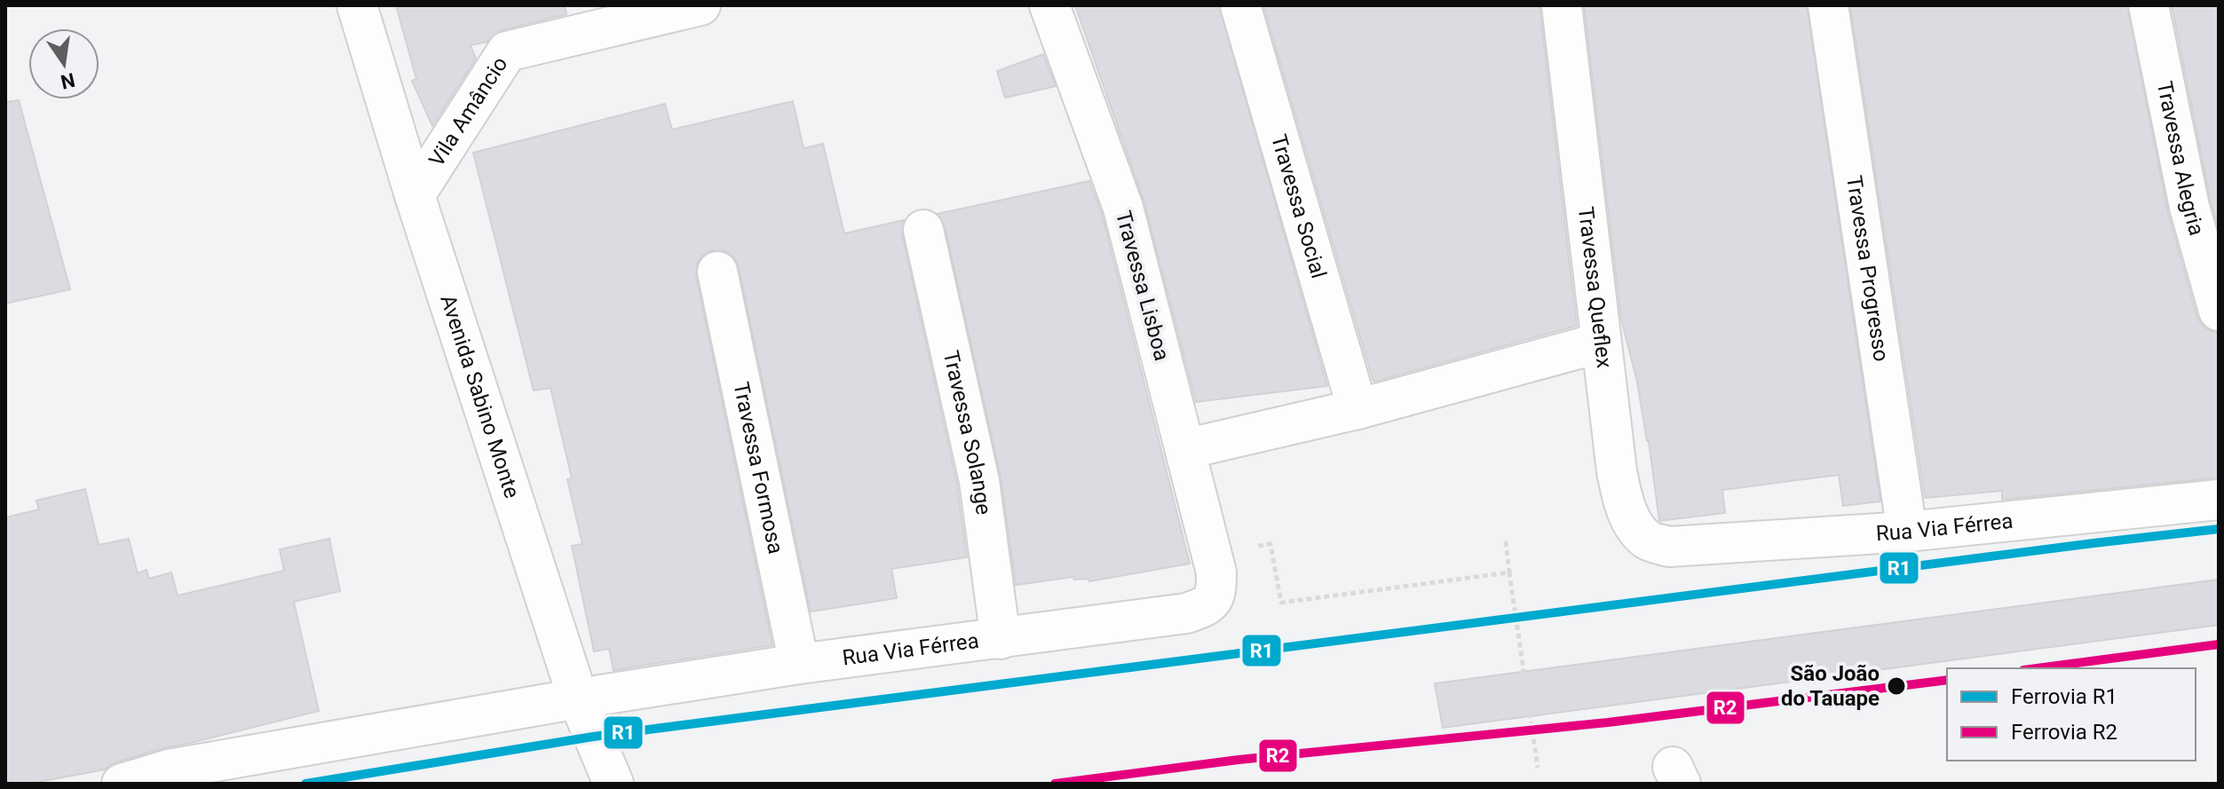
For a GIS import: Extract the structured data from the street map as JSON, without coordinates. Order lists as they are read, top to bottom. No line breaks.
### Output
{"streets":{"street":["Vila Amâncio","Travessa Alegria","Travessa Social","Travessa Progresso","Travessa Lisboa","Travessa Queflex","Avenida Sabino Monte","Travessa Solange","Travessa Formosa","Rua Via Férrea"]},"crossings":[["Vila Amâncio","Avenida Sabino Monte"],["Travessa Progresso","Rua Via Férrea"],["Travessa Lisboa","Rua Via Férrea"],["Travessa Queflex","Rua Via Férrea"],["Avenida Sabino Monte","Rua Via Férrea"],["Travessa Solange","Rua Via Férrea"],["Travessa Formosa","Rua Via Férrea"]],"places":["São João do Tauape"],"lines":["rail line R1","rail line R2"],"legend":["Ferrovia R1","Ferrovia R2"],"north":"bottom"}
